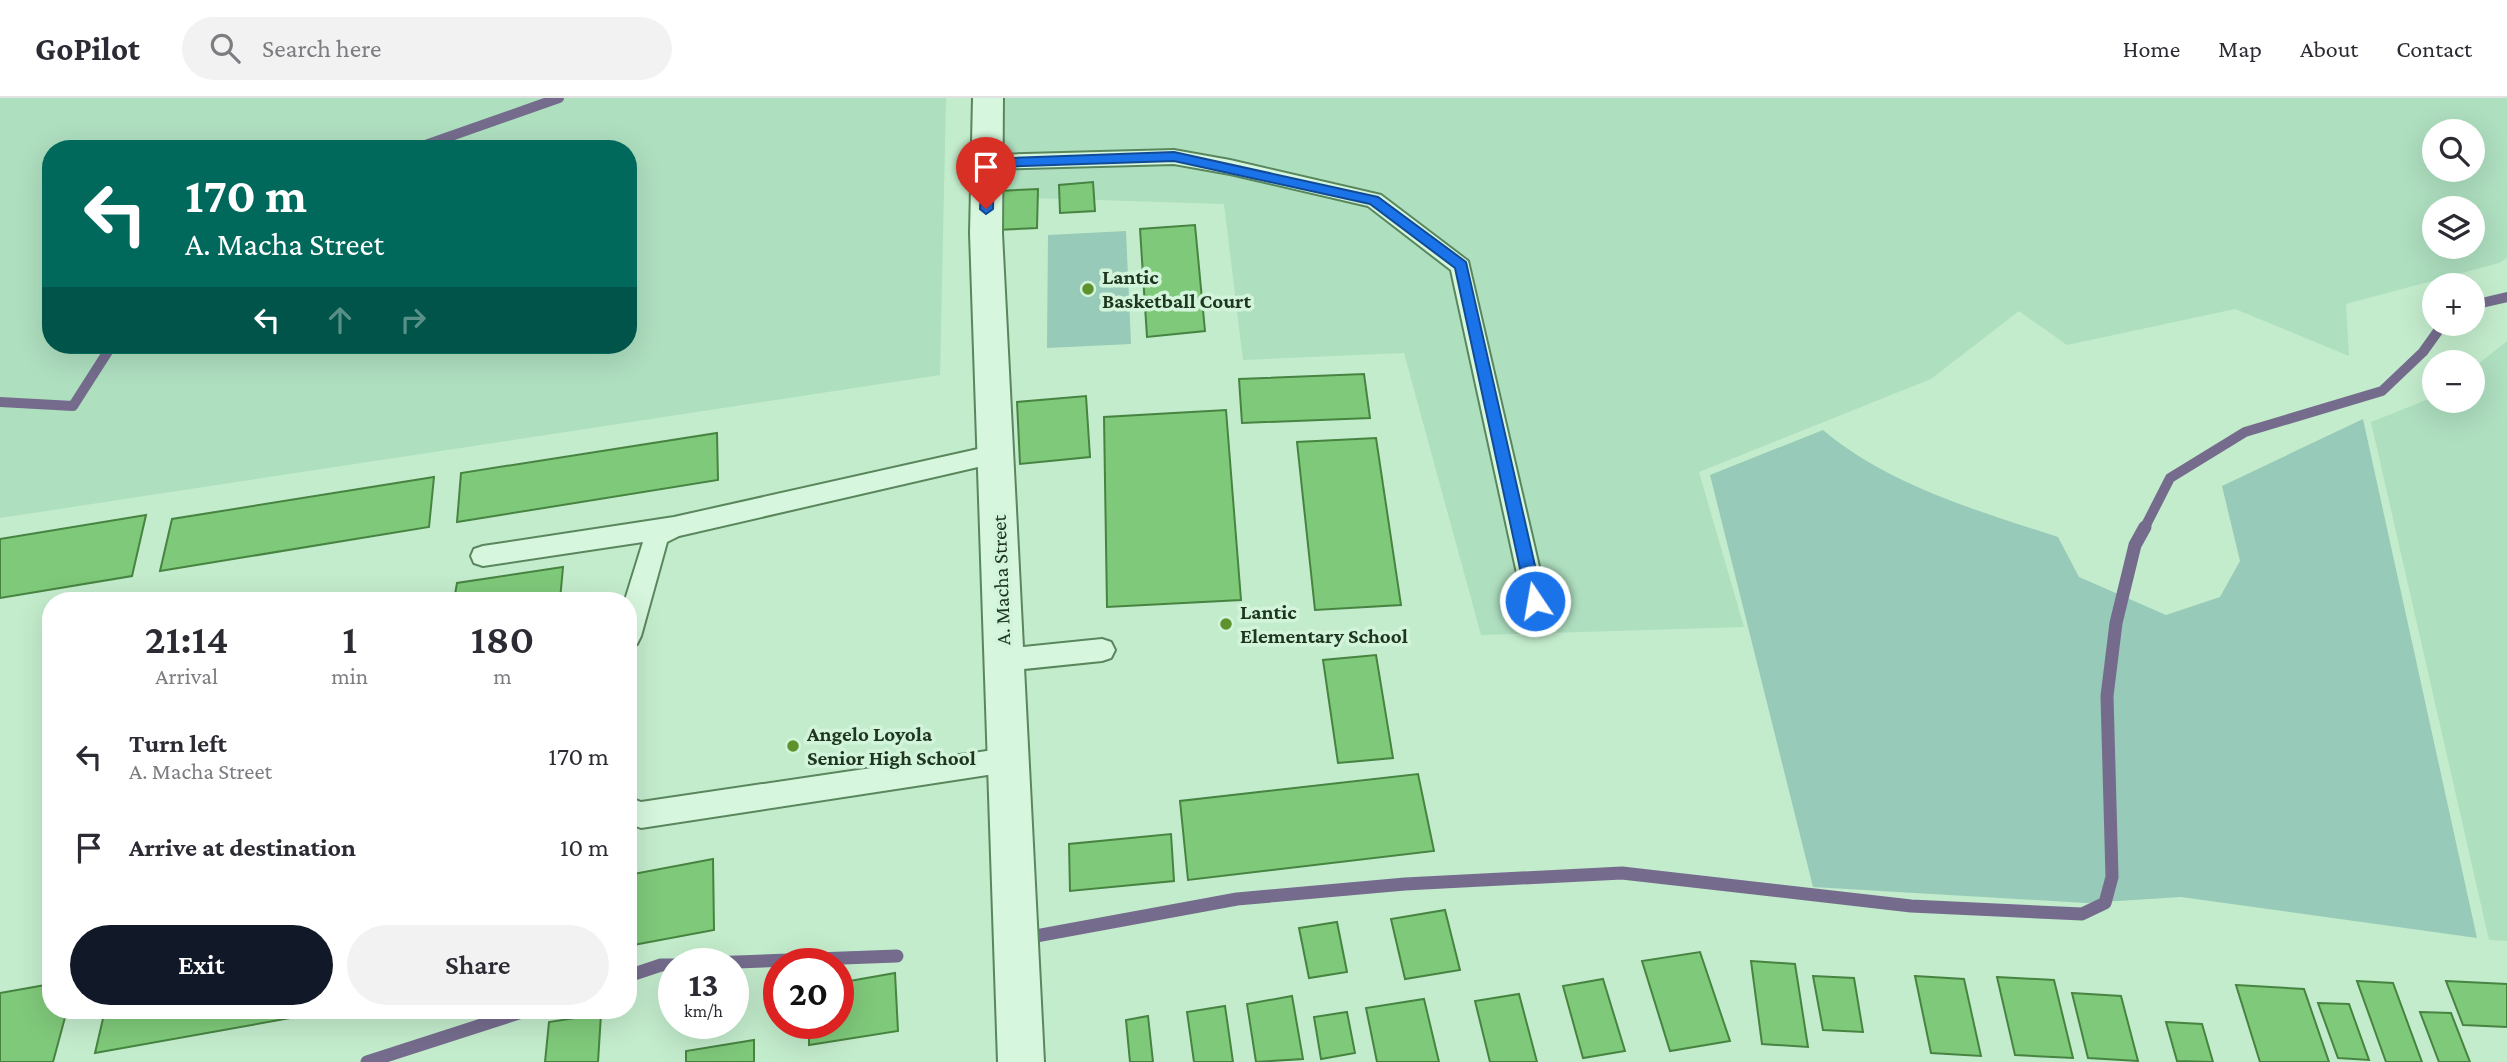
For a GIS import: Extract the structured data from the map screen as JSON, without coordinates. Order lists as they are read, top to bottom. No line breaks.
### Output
{"streets":{"street":["A. Macha Street"]},"places":["Lantic Basketball Court","Lantic Elementary School","Angelo Loyola Senior High School"],"page":{"header":"GoPilot","search":"Search here","nav":["Home","Map","About","Contact"],"map_buttons":["+","−"],"turn":["170 m","A. Macha Street"],"eta":["21:14","Arrival","1","min","180","m"],"list":[{"name":"Turn left","note":"A. Macha Street","value":"170 m"},{"name":"Arrive at destination","value":"10 m"}],"buttons":["Exit","Share"],"speed":"13 km/h","limit":"20"}}
